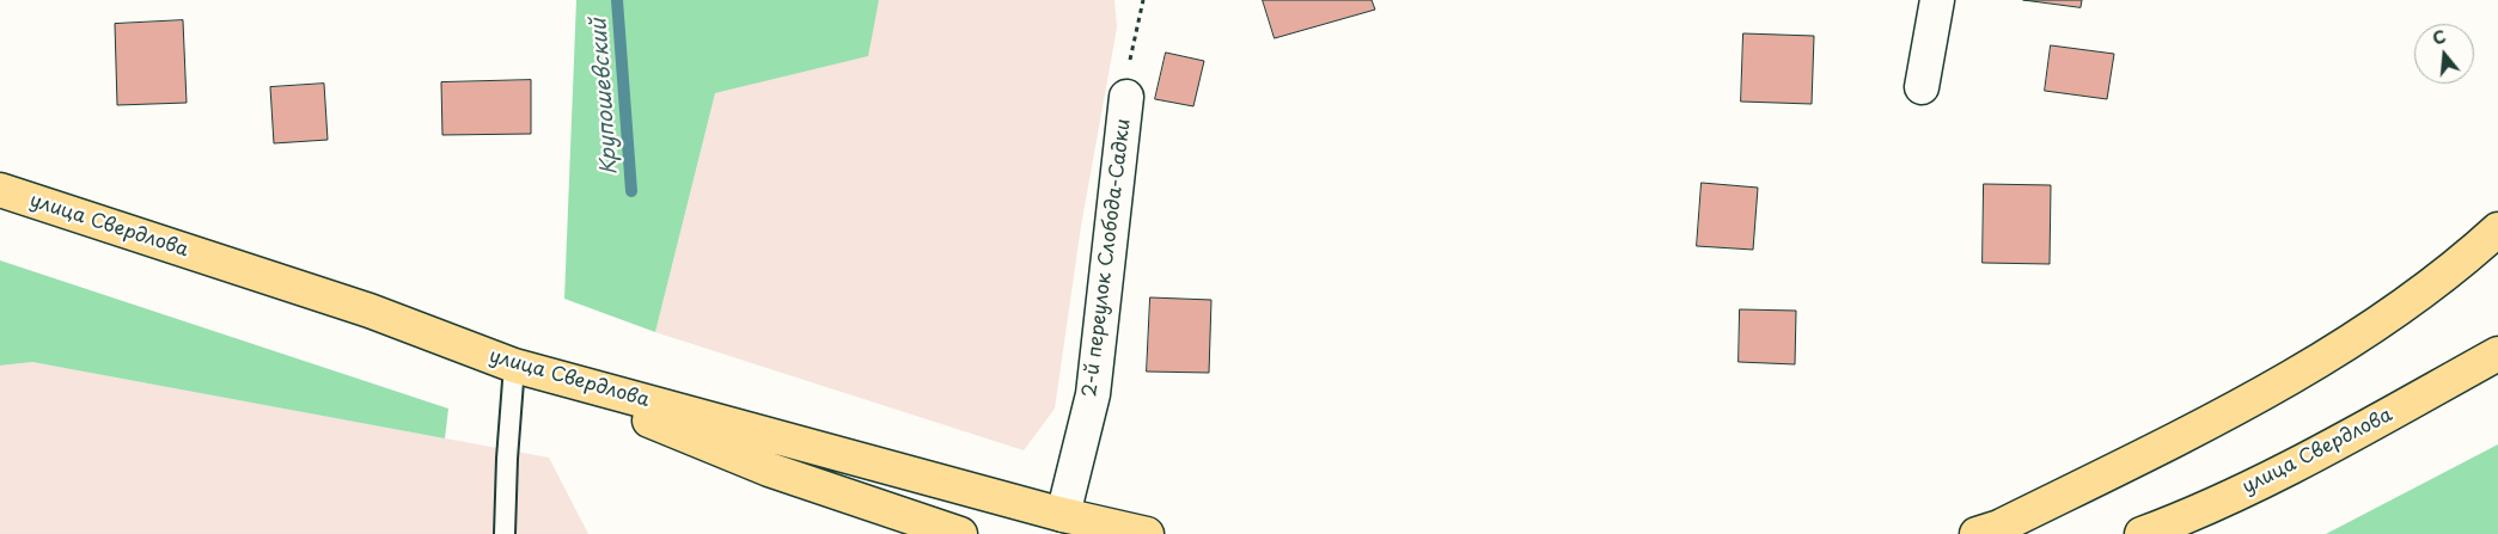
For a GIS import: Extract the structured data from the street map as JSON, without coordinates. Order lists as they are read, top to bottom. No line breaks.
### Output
{"streets":{"main road":["улица Свердлова"],"street":["2-й переулок Слобода-Садки"]},"crossings":[["улица Свердлова","2-й переулок Слобода-Садки"]],"water":["Крупошевский"],"north":"top"}
